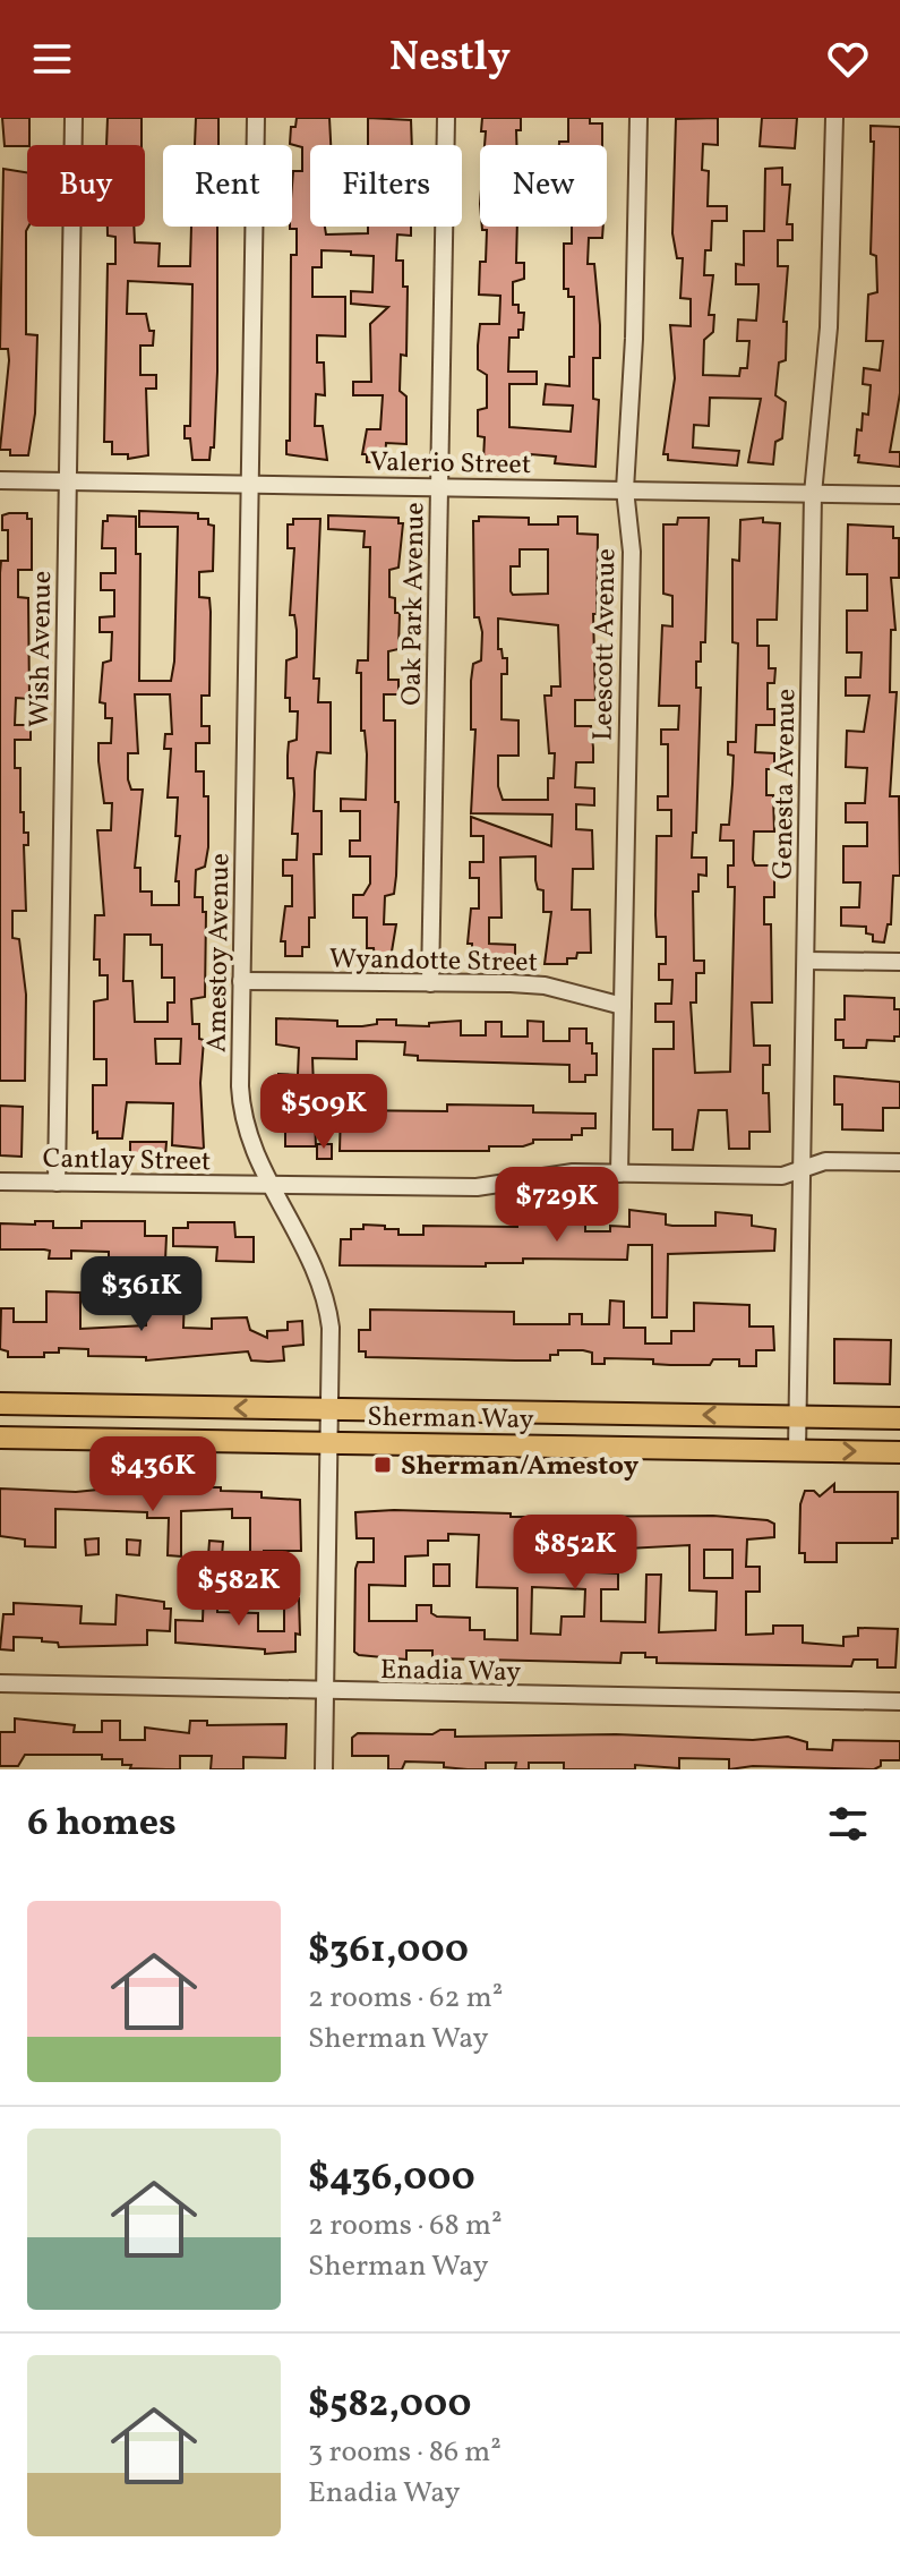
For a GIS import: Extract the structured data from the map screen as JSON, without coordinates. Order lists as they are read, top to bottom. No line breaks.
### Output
{"streets":{"main road":["Sherman Way"],"street":["Valerio Street","Oak Park Avenue","Leescott Avenue","Wish Avenue","Genesta Avenue","Amestoy Avenue","Wyandotte Street","Cantlay Street","Enadia Way"]},"crossings":[["Valerio Street","Oak Park Avenue"],["Valerio Street","Leescott Avenue"],["Valerio Street","Wish Avenue"],["Valerio Street","Genesta Avenue"],["Valerio Street","Amestoy Avenue"],["Oak Park Avenue","Wyandotte Street"],["Leescott Avenue","Wyandotte Street"],["Leescott Avenue","Cantlay Street"],["Wish Avenue","Cantlay Street"],["Genesta Avenue","Cantlay Street"],["Genesta Avenue","Sherman Way"],["Amestoy Avenue","Wyandotte Street"],["Amestoy Avenue","Cantlay Street"],["Amestoy Avenue","Sherman Way"],["Amestoy Avenue","Enadia Way"]],"places":{"transit":["Sherman/Amestoy"]},"page":{"header":"Nestly","chip":["Buy","Rent","Filters","New"],"price":["$509K","$729K","$361K","$436K","$852K","$582K"],"heading":"6 homes","list":[{"name":"$361,000","note":"2 rooms · 62 m² · Sherman Way"},{"name":"$436,000","note":"2 rooms · 68 m² · Sherman Way"},{"name":"$582,000","note":"3 rooms · 86 m² · Enadia Way"}]}}
